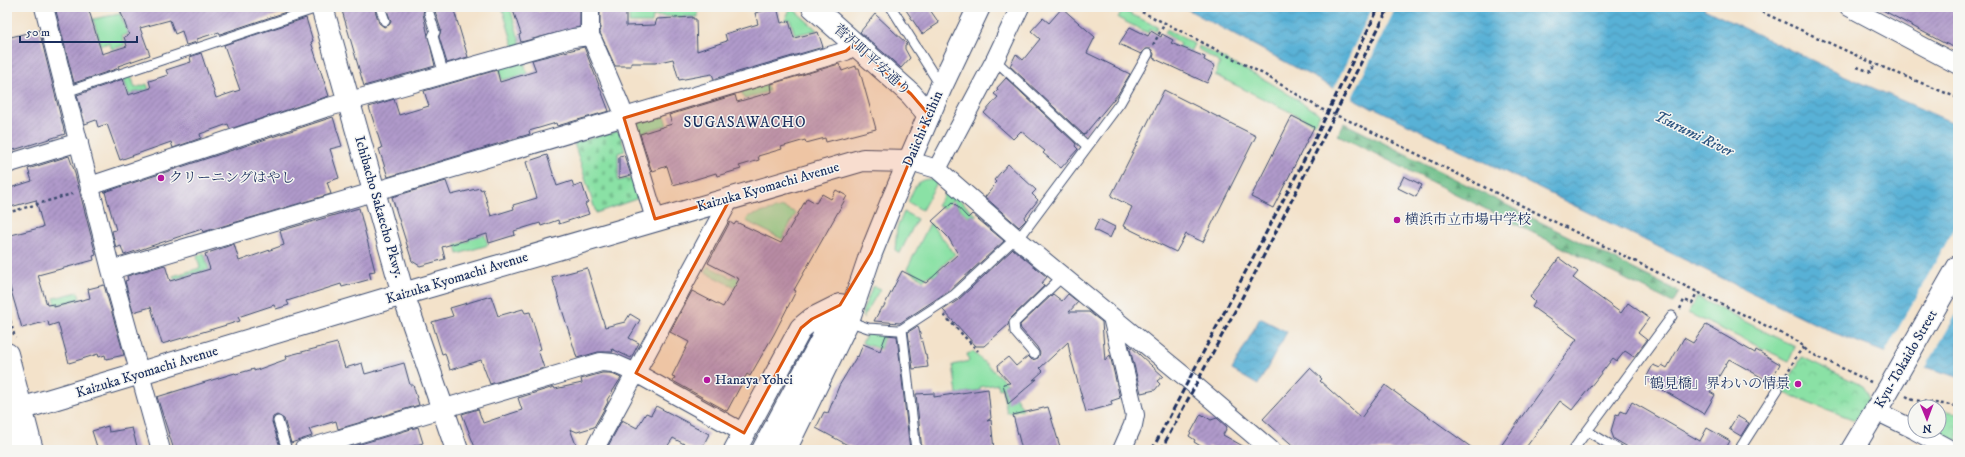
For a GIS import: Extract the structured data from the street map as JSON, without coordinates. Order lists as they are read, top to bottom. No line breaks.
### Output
{"streets":{"main road":["菅沢町平安通り","Daiichi Keihin","Kaizuka Kyomachi Avenue","Ichibacho Sakaecho Pkwy.","Kyu-Tokaido Street"]},"crossings":[["菅沢町平安通り","Daiichi Keihin"],["Daiichi Keihin","Kaizuka Kyomachi Avenue"],["Kaizuka Kyomachi Avenue","Ichibacho Sakaecho Pkwy."]],"districts":["SUGASAWACHO"],"water":["Tsurumi River"],"places":["クリーニングはやし","横浜市立市場中学校","Hanaya Yohei","「鶴見橋」界わいの情景"],"scale_bar":"50 m","north":"bottom"}
